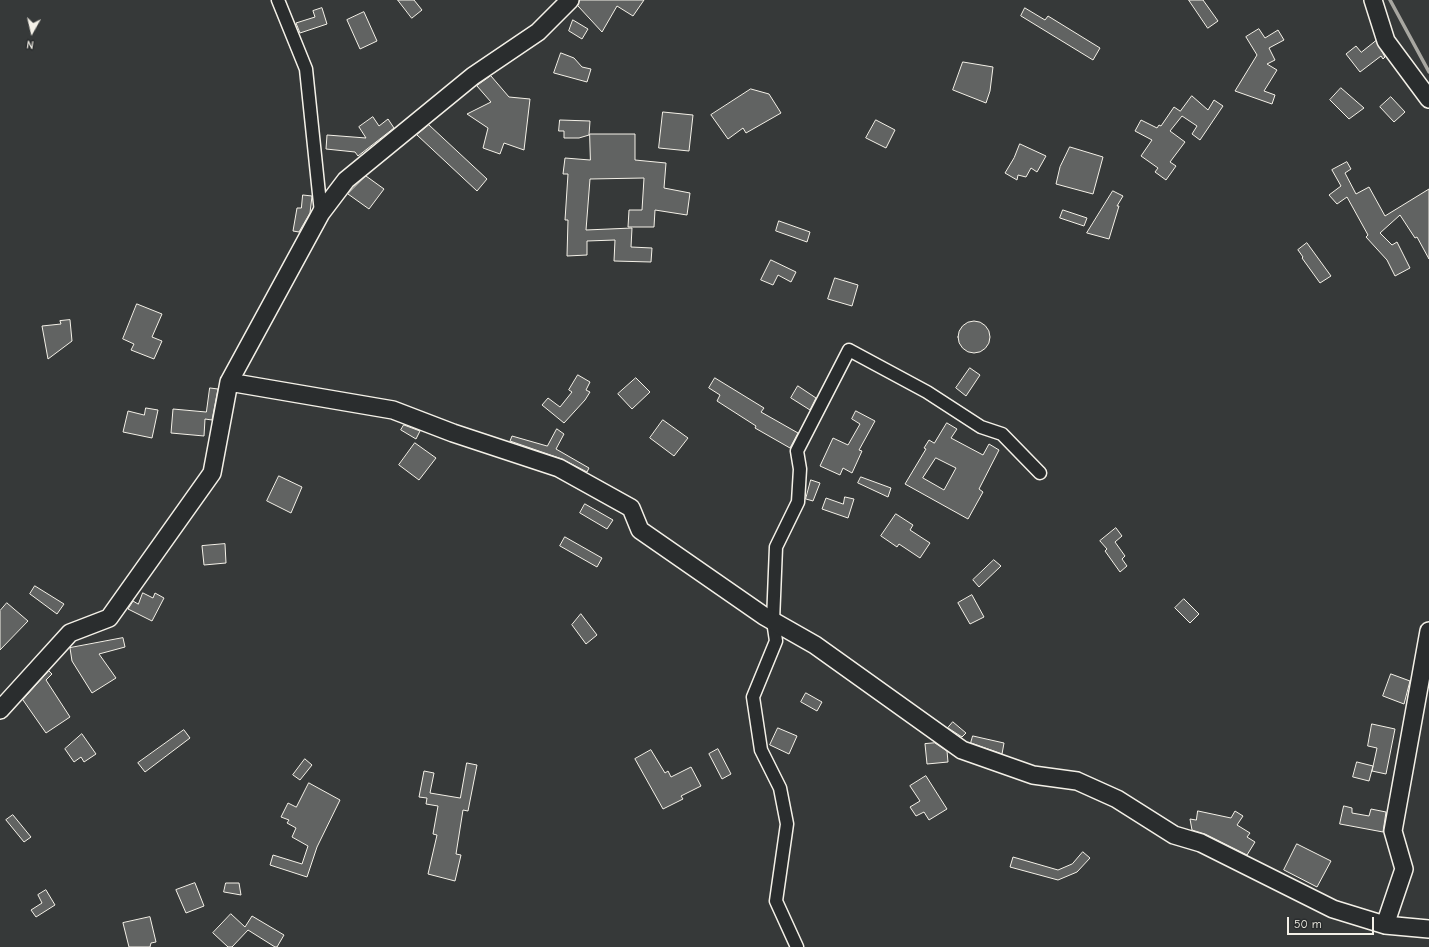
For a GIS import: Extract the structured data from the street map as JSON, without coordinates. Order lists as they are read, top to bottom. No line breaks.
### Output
{"scale_bar":"50 m","north":"bottom"}
